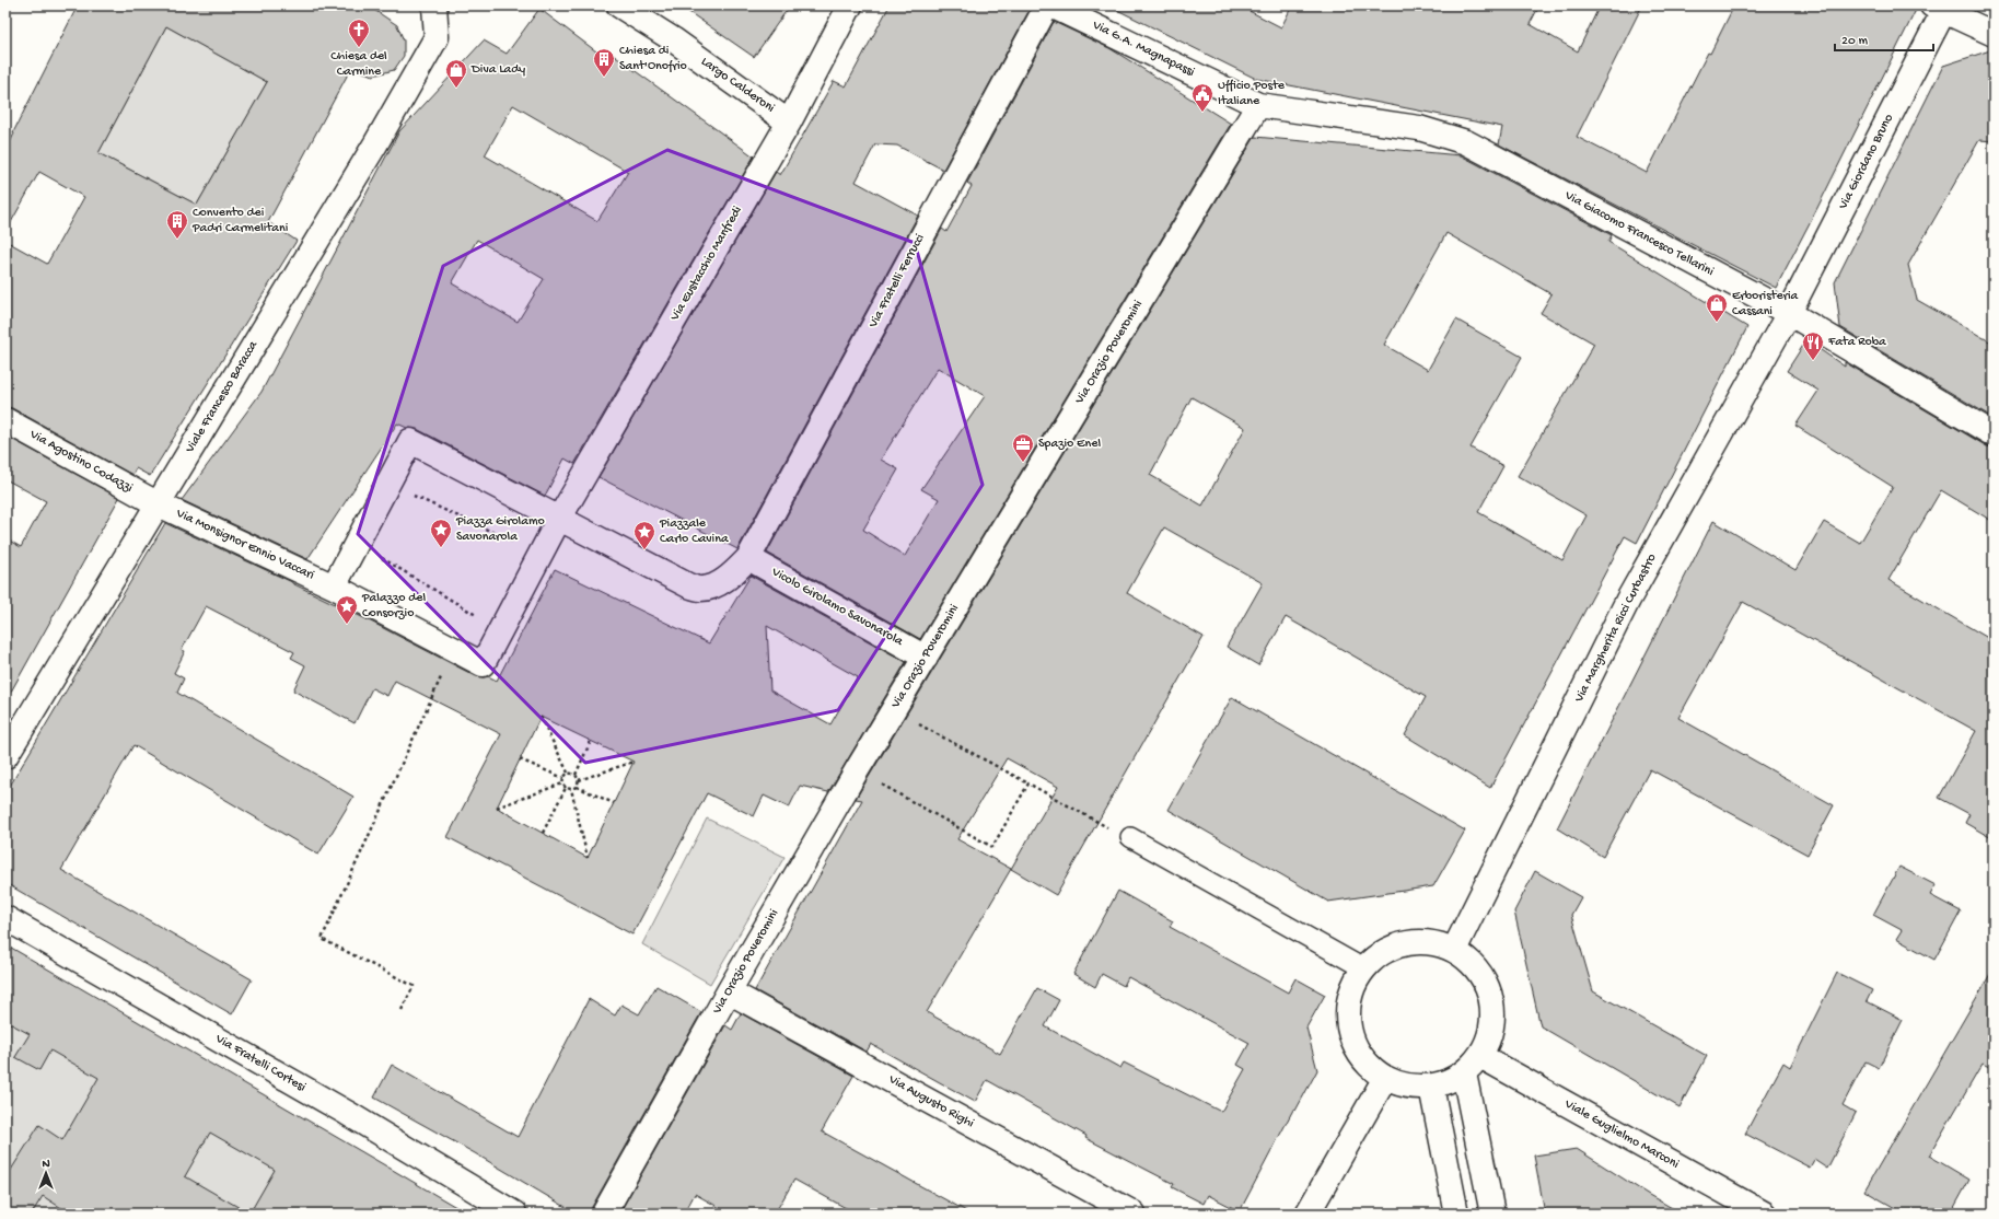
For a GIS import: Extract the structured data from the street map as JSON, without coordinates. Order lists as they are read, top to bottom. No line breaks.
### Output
{"streets":{"street":["Via G.A. Magnapassi","Largo Calderoni","Via Giordano Bruno","Via Giacomo Francesco Tellarini","Via Eustacchio Manfredi","Via Fratelli Ferrucci","Via Orazio Poveromini","Viale Francesco Baracca","Via Agostino Codazzi","Via Monsignor Ennio Vaccari","Vicolo Girolamo Savonarola","Via Margherita Ricci Curbastro","Via Fratelli Cortesi","Via Augusto Righi","Viale Guglielmo Marconi"]},"crossings":[["Via G.A. Magnapassi","Via Giacomo Francesco Tellarini"],["Via G.A. Magnapassi","Via Orazio Poveromini"],["Largo Calderoni","Via Eustacchio Manfredi"],["Via Giordano Bruno","Via Giacomo Francesco Tellarini"],["Via Giordano Bruno","Via Margherita Ricci Curbastro"],["Via Giacomo Francesco Tellarini","Via Orazio Poveromini"],["Via Giacomo Francesco Tellarini","Via Margherita Ricci Curbastro"],["Via Fratelli Ferrucci","Vicolo Girolamo Savonarola"],["Via Orazio Poveromini","Vicolo Girolamo Savonarola"],["Via Orazio Poveromini","Via Augusto Righi"],["Viale Francesco Baracca","Via Agostino Codazzi"],["Viale Francesco Baracca","Via Monsignor Ennio Vaccari"],["Via Agostino Codazzi","Via Monsignor Ennio Vaccari"],["Via Margherita Ricci Curbastro","Viale Guglielmo Marconi"]],"places":{"church":["Chiesa del Carmine"],"building":["Chiesa di Sant'Onofrio","Convento dei Padri Carmelitani"],"shop":["Diva Lady","Erboristeria Cassani"],"public building":["Ufficio Poste Italiane"],"restaurant":["Fata Roba"],"office":["Spazio Enel"],"place":["Piazza Girolamo Savonarola","Piazzale Carlo Cavina","Palazzo del Consorzio"]},"scale_bar":"20 m","north":"top"}
